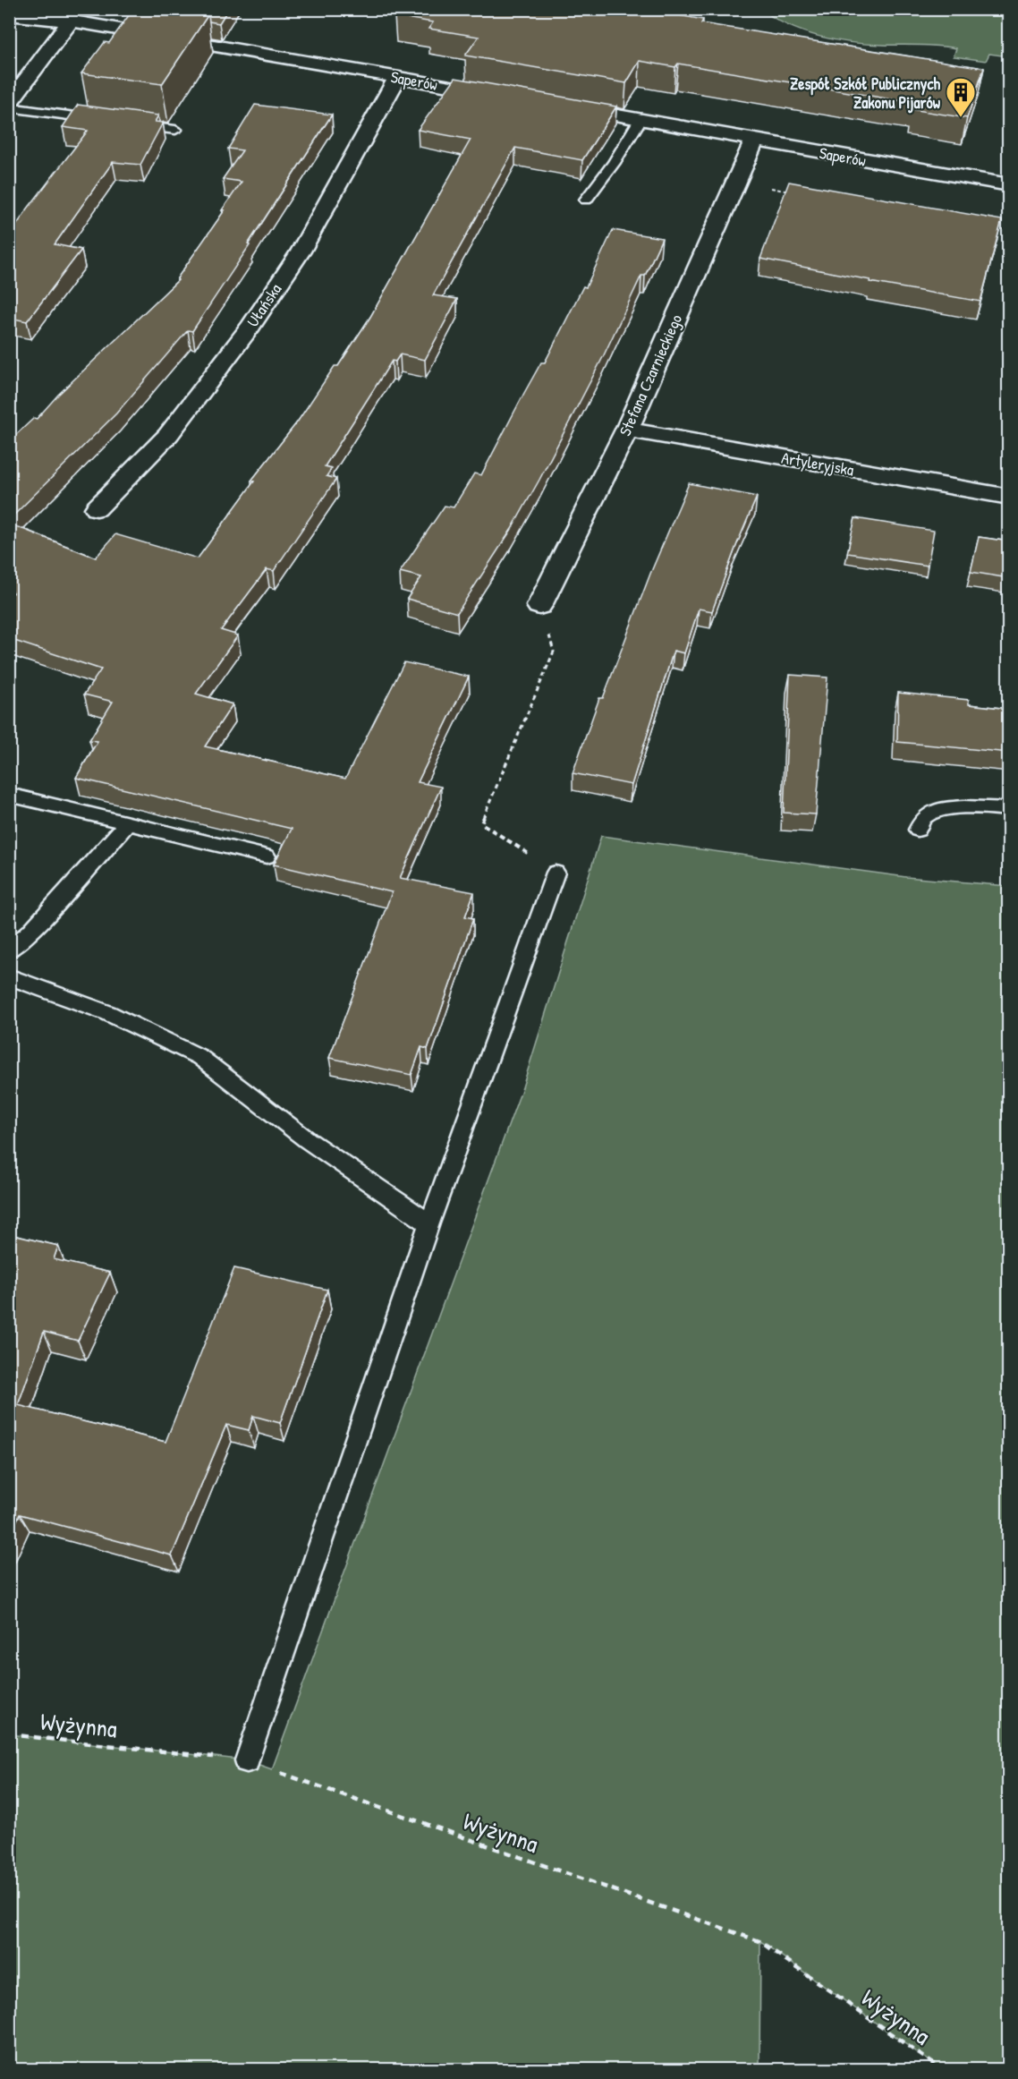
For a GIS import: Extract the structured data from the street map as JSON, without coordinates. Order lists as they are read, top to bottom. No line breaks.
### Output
{"streets":{"street":["Saperów","Ułańska","Stefana Czarnieckiego","Artyleryjska"],"path":["Wyżynna"]},"crossings":[["Saperów","Ułańska"],["Saperów","Stefana Czarnieckiego"],["Stefana Czarnieckiego","Artyleryjska"]],"places":{"building":["Zespół Szkół Publicznych Zakonu Pijarów"]}}
